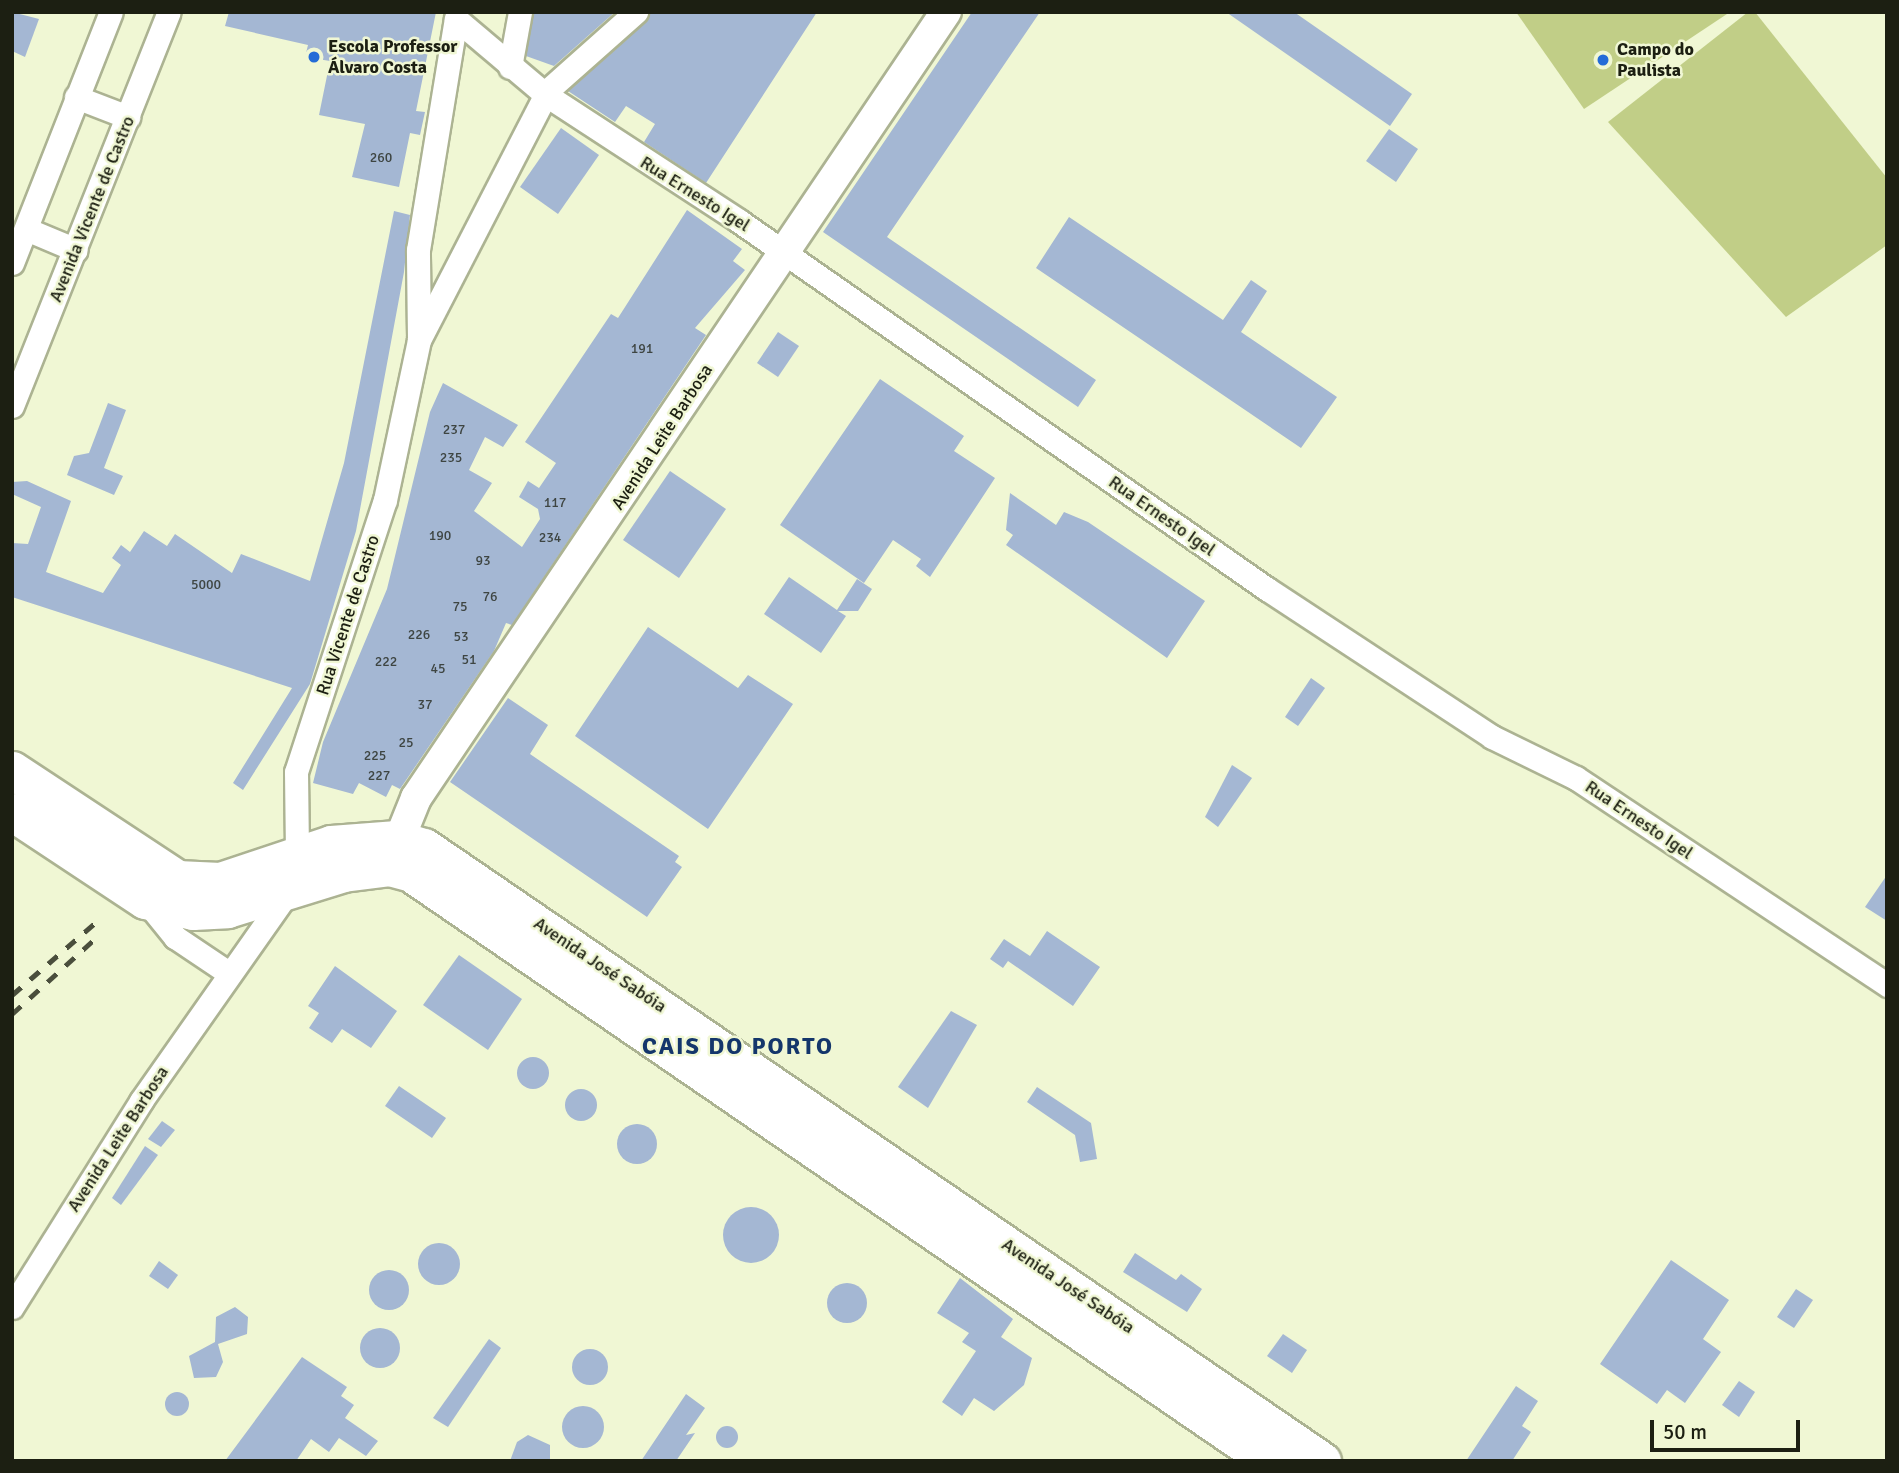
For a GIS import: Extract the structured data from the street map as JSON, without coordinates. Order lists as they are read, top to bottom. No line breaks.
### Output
{"streets":{"main road":["Avenida José Sabóia"],"street":["Rua Ernesto Igel","Avenida Vicente de Castro","Avenida Leite Barbosa","Rua Vicente de Castro"]},"crossings":[["Rua Ernesto Igel","Avenida Leite Barbosa"],["Rua Ernesto Igel","Rua Vicente de Castro"],["Avenida Leite Barbosa","Rua Vicente de Castro"],["Avenida Leite Barbosa","Avenida José Sabóia"],["Rua Vicente de Castro","Avenida José Sabóia"]],"districts":["CAIS DO PORTO"],"places":["Escola Professor Álvaro Costa","Campo do Paulista"],"house_numbers":["260","191","237","235","117","190","234","93","5000","76","75","226","53","51","222","45","37","25","225","227"],"scale_bar":"50 m"}
